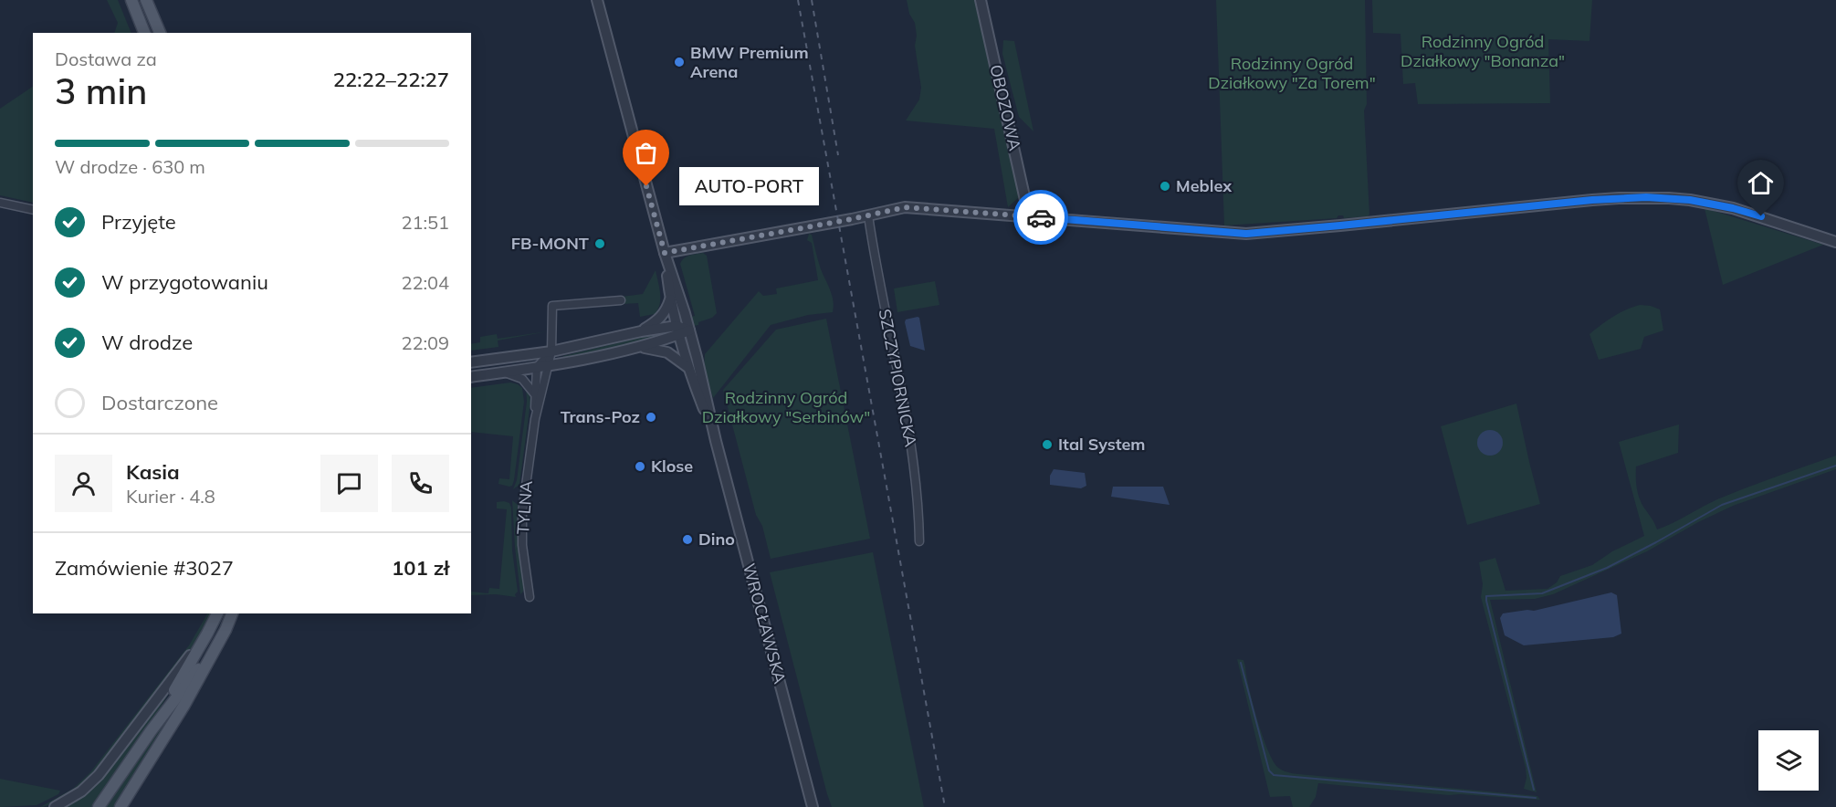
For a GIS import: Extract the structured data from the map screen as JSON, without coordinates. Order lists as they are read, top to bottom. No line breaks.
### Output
{"streets":{"street":["OBOZOWA","SZCZYPIORNICKA","TYLNA","WROCŁAWSKA"]},"parks":["Rodzinny Ogród Działkowy \"Bonanza\"","Rodzinny Ogród Działkowy \"Za Torem\"","Rodzinny Ogród Działkowy \"Serbinów\""],"places":["BMW Premium Arena","AUTO-PORT","Meblex","FB-MONT","Trans-Poz","Ital System","Klose","Dino"],"page":{"heading":["3 min","Dostawa za","22:22–22:27"],"panel":["Kasia","Kurier · 4.8","Zamówienie #3027","101 zł"],"bar":"W drodze · 630 m","bubble":"AUTO-PORT","list":[["Przyjęte","21:51"],["W przygotowaniu","22:04"],["W drodze","22:09"],"Dostarczone"]}}
